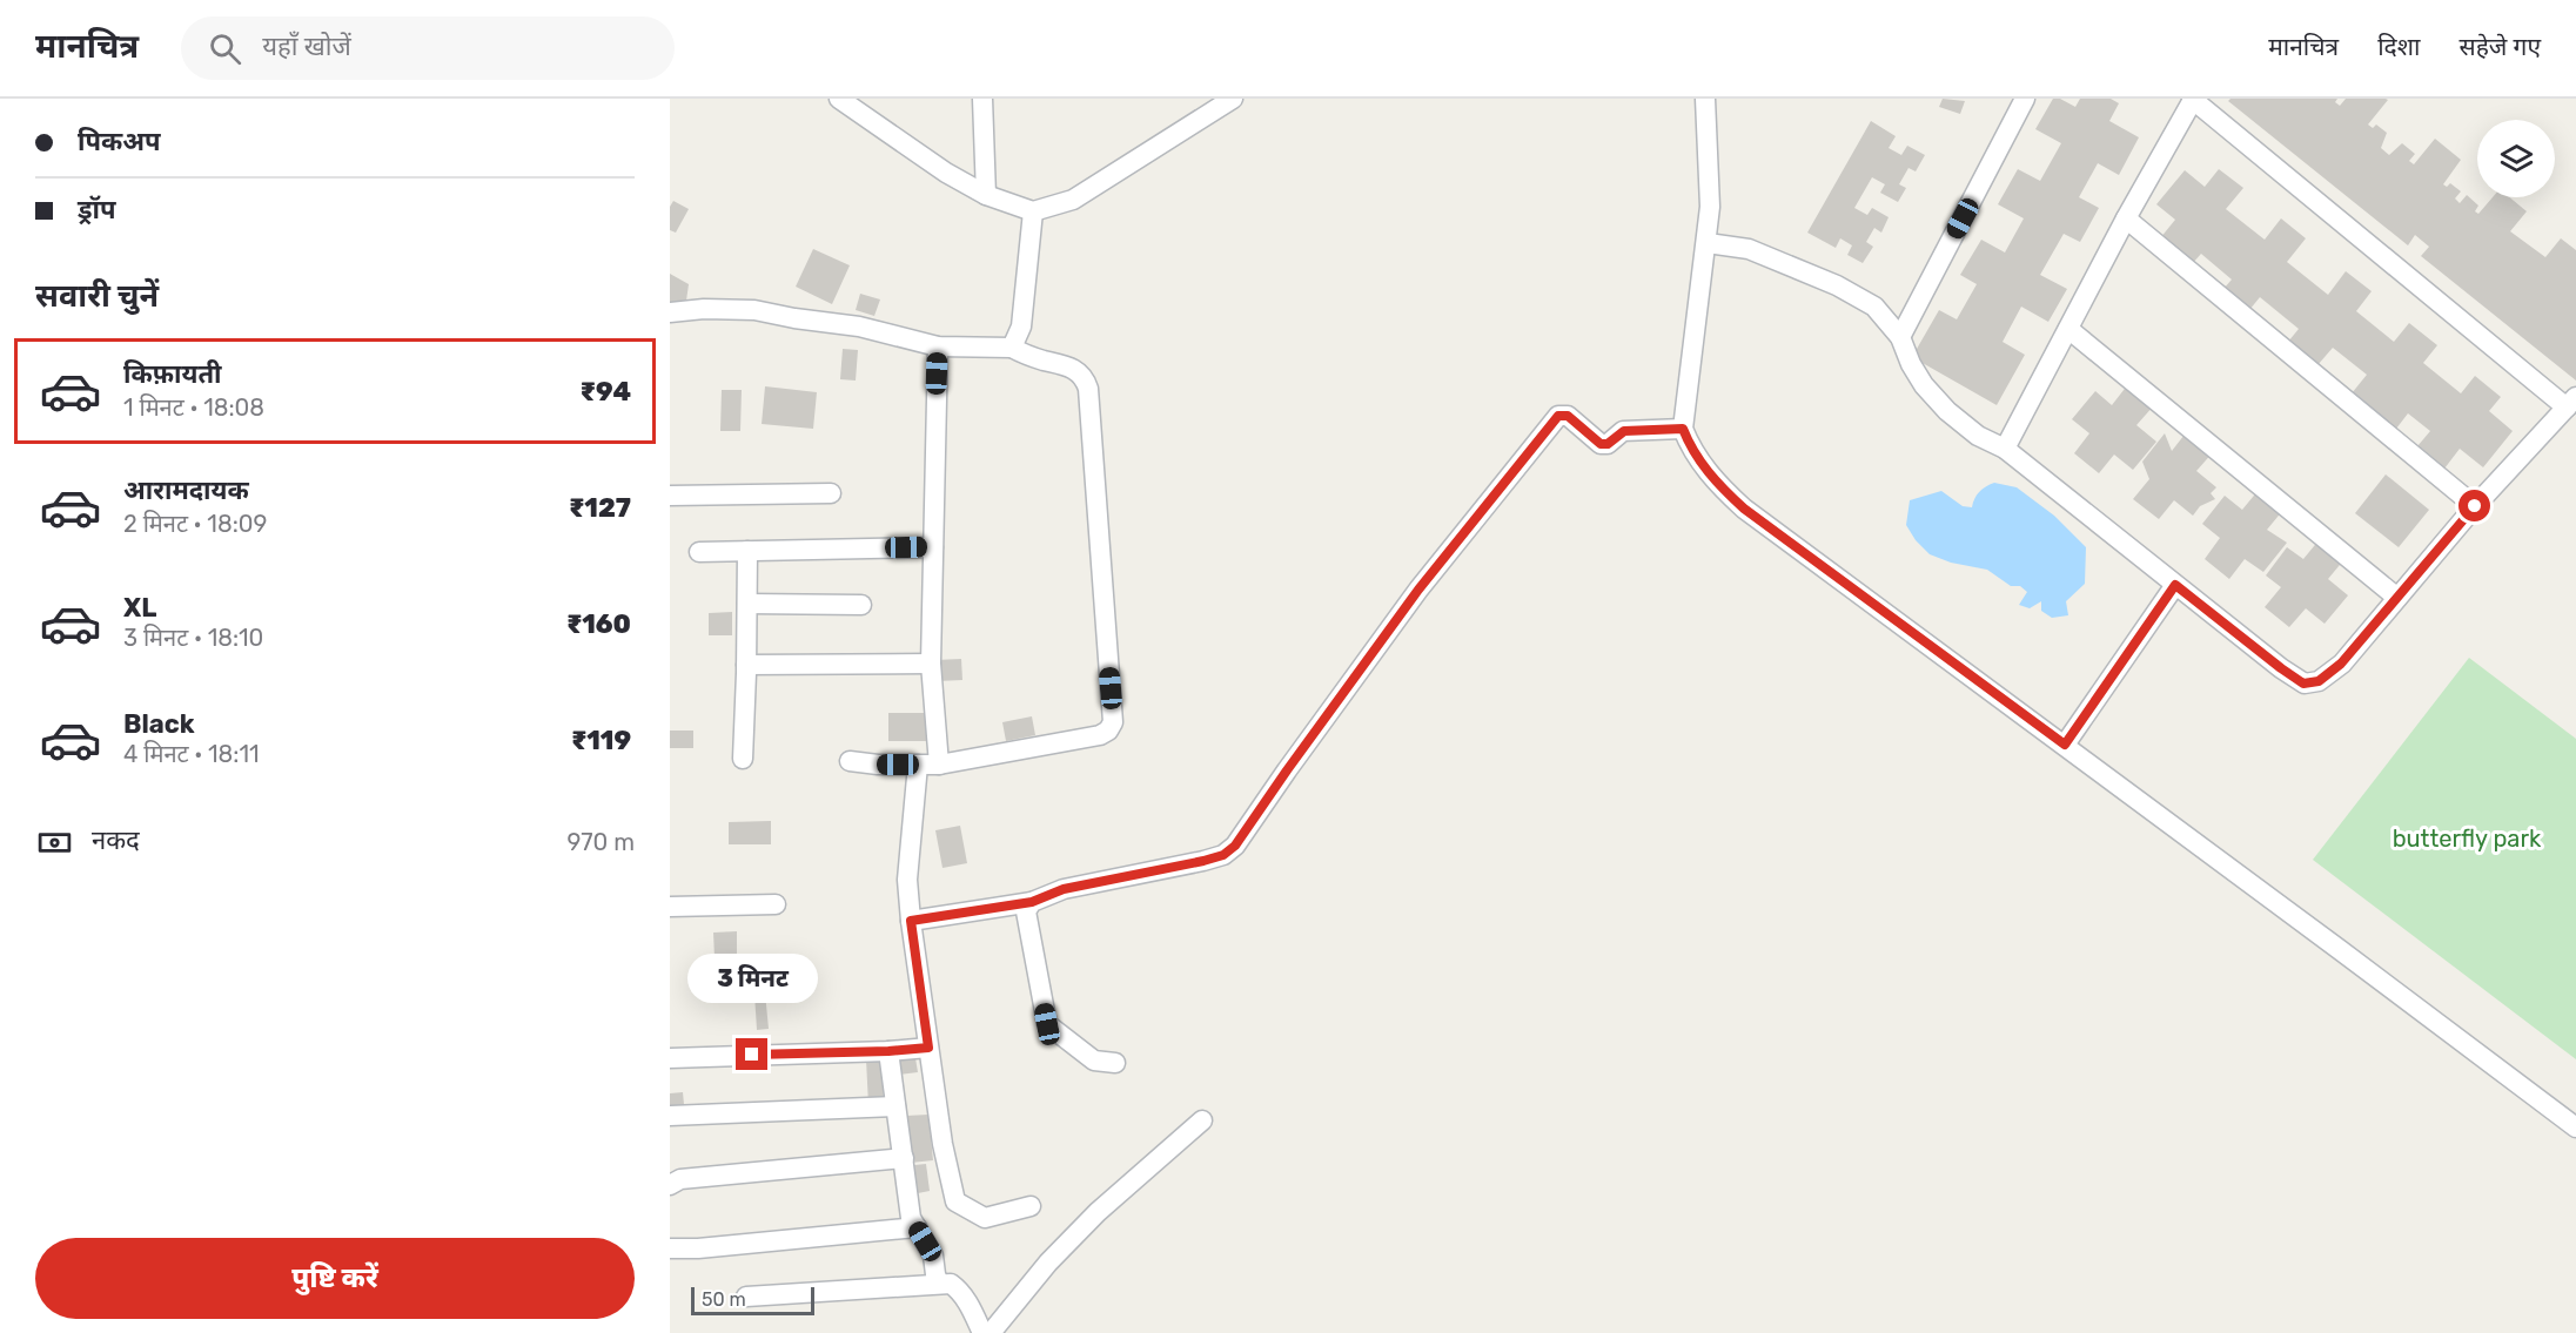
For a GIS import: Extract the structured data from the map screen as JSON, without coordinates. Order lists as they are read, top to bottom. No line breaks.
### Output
{"parks":["butterfly park"],"scale_bar":"50 m","page":{"header":"मानचित्र","search":"यहाँ खोजें","nav":["मानचित्र","दिशा","सहेजे गए"],"banner":["पिकअप","ड्रॉप"],"heading":"सवारी चुनें","list":[{"name":"किफ़ायती","note":"1 मिनट · 18:08","value":"₹94"},{"name":"आरामदायक","note":"2 मिनट · 18:09","value":"₹127"},{"name":"XL","note":"3 मिनट · 18:10","value":"₹160"},{"name":"Black","note":"4 मिनट · 18:11","value":"₹119"}],"pay":["नकद","970 m"],"bubble":"3 मिनट","buttons":"पुष्टि करें","scale":"50 m"}}
